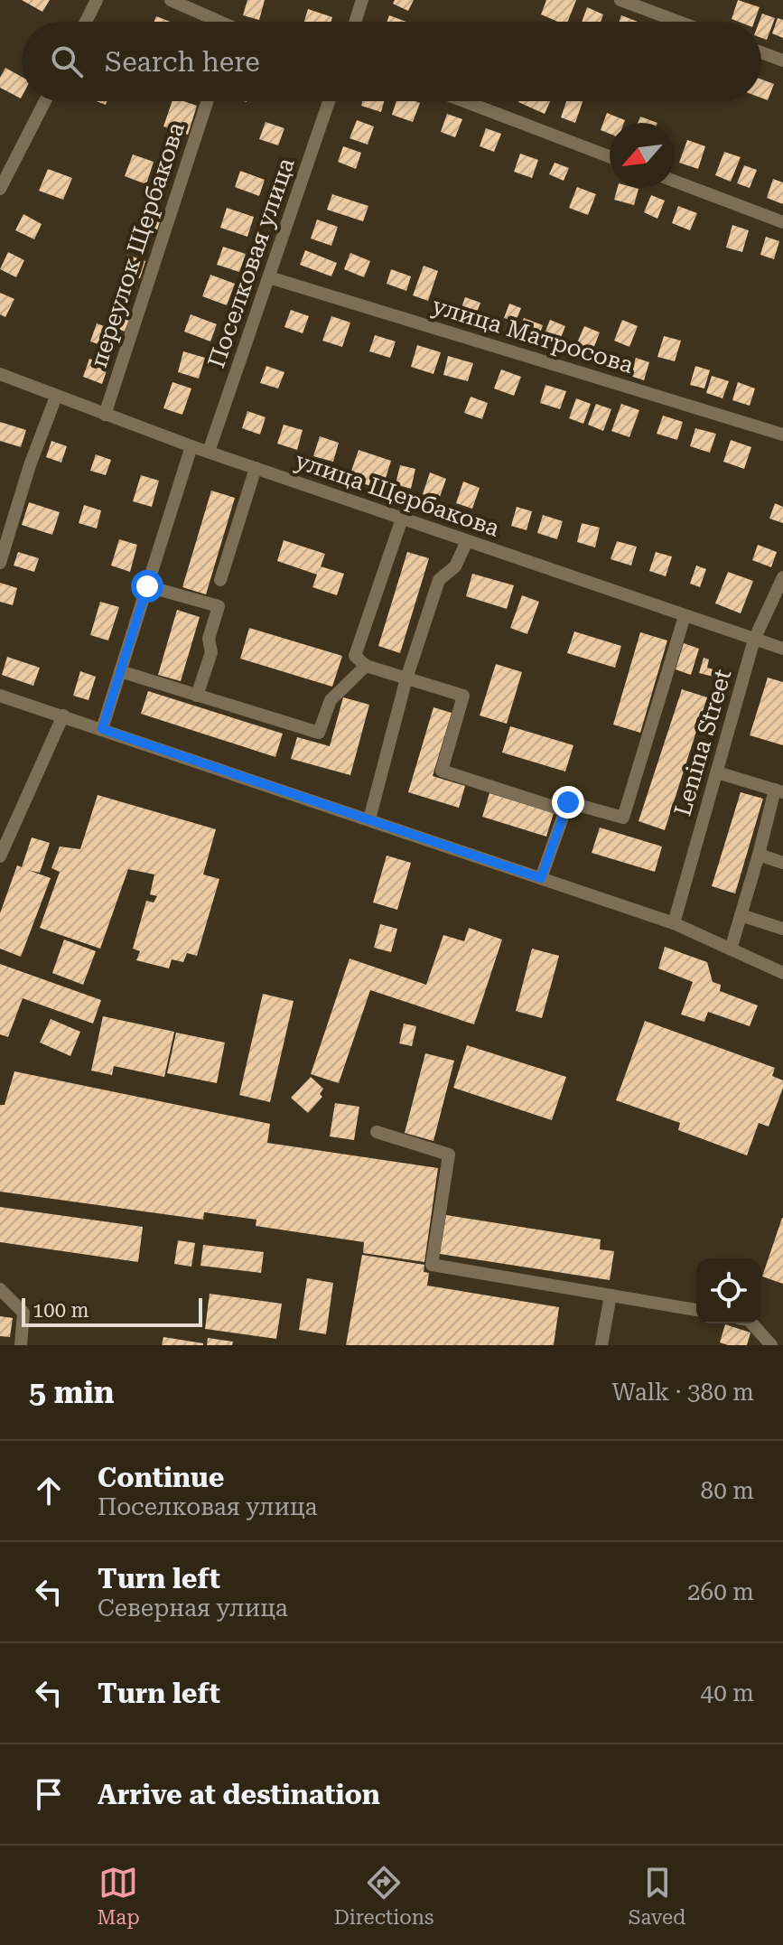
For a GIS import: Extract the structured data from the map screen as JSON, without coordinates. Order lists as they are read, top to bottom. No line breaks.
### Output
{"streets":{"street":["переулок Щербакова","Поселковая улица","улица Матросова","улица Щербакова","Lenina Street"]},"crossings":[["переулок Щербакова","улица Щербакова"],["Поселковая улица","улица Матросова"],["Поселковая улица","улица Щербакова"],["улица Щербакова","Lenina Street"]],"scale_bar":"100 m","north":"bottom left","page":{"search":"Search here","scale":"100 m","heading":["5 min","Walk · 380 m"],"list":[["Continue","Поселковая улица","80 m"],["Turn left","Северная улица","260 m"],["Turn left","40 m"],"Arrive at destination"],"nav":["Map","Directions","Saved"]}}
